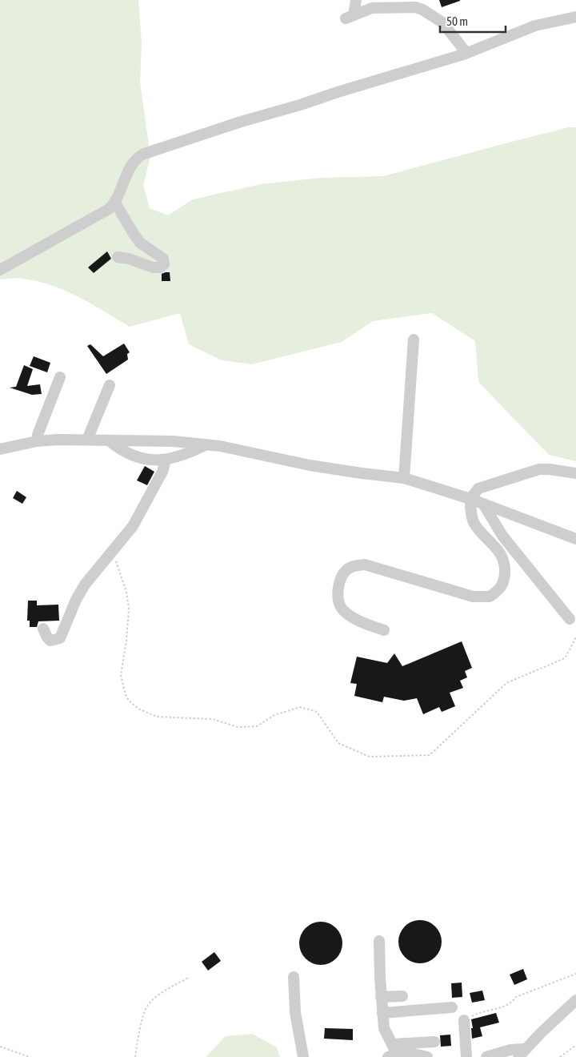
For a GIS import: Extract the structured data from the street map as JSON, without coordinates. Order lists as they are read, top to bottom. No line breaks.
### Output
{"scale_bar":"50 m"}
